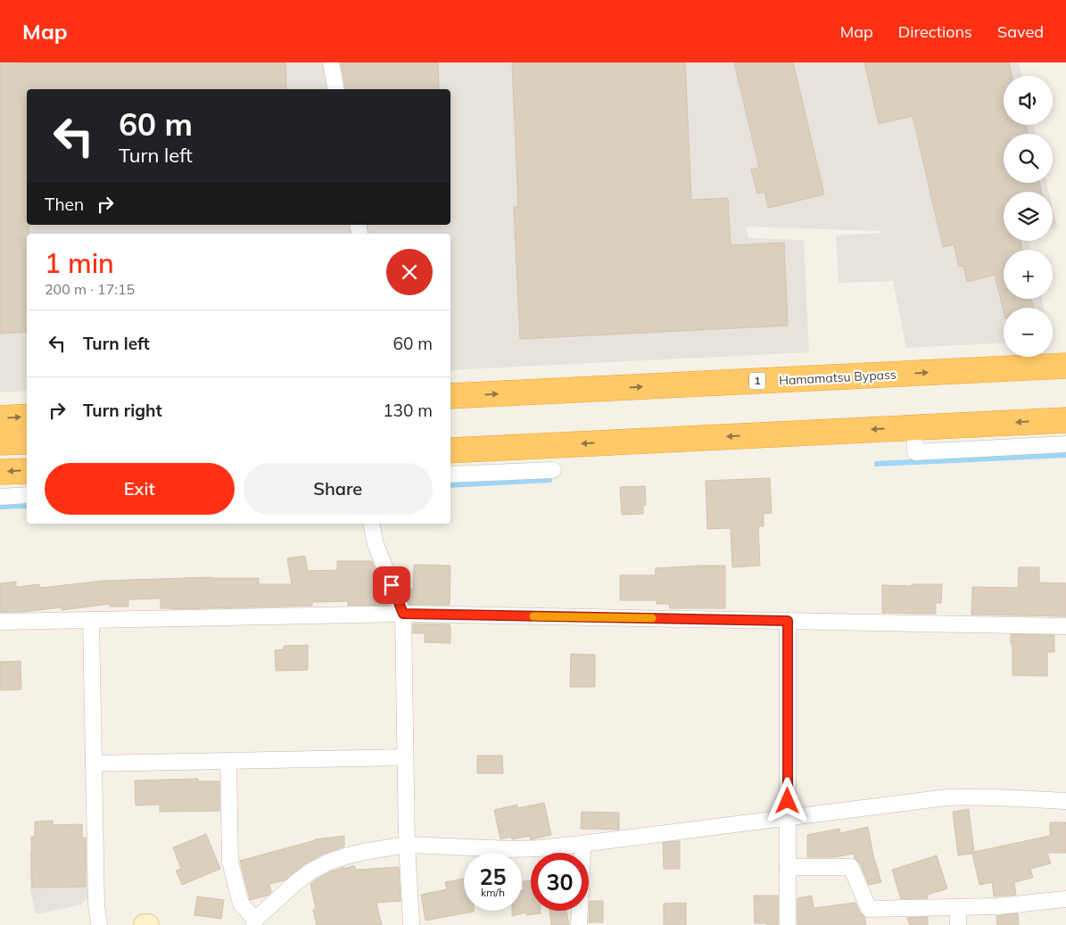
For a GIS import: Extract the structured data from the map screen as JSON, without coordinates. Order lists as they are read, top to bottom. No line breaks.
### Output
{"streets":{"highway":["Hamamatsu Bypass","1"]},"page":{"header":"Map","nav":["Map","Directions","Saved"],"map_buttons":["+","−"],"turn":["60 m","Turn left"],"then":"Then","heading":["1 min","200 m · 17:15"],"list":[{"name":"Turn left","value":"60 m"},{"name":"Turn right","value":"130 m"}],"buttons":["Exit","Share"],"speed":"25 km/h","limit":"30"}}
